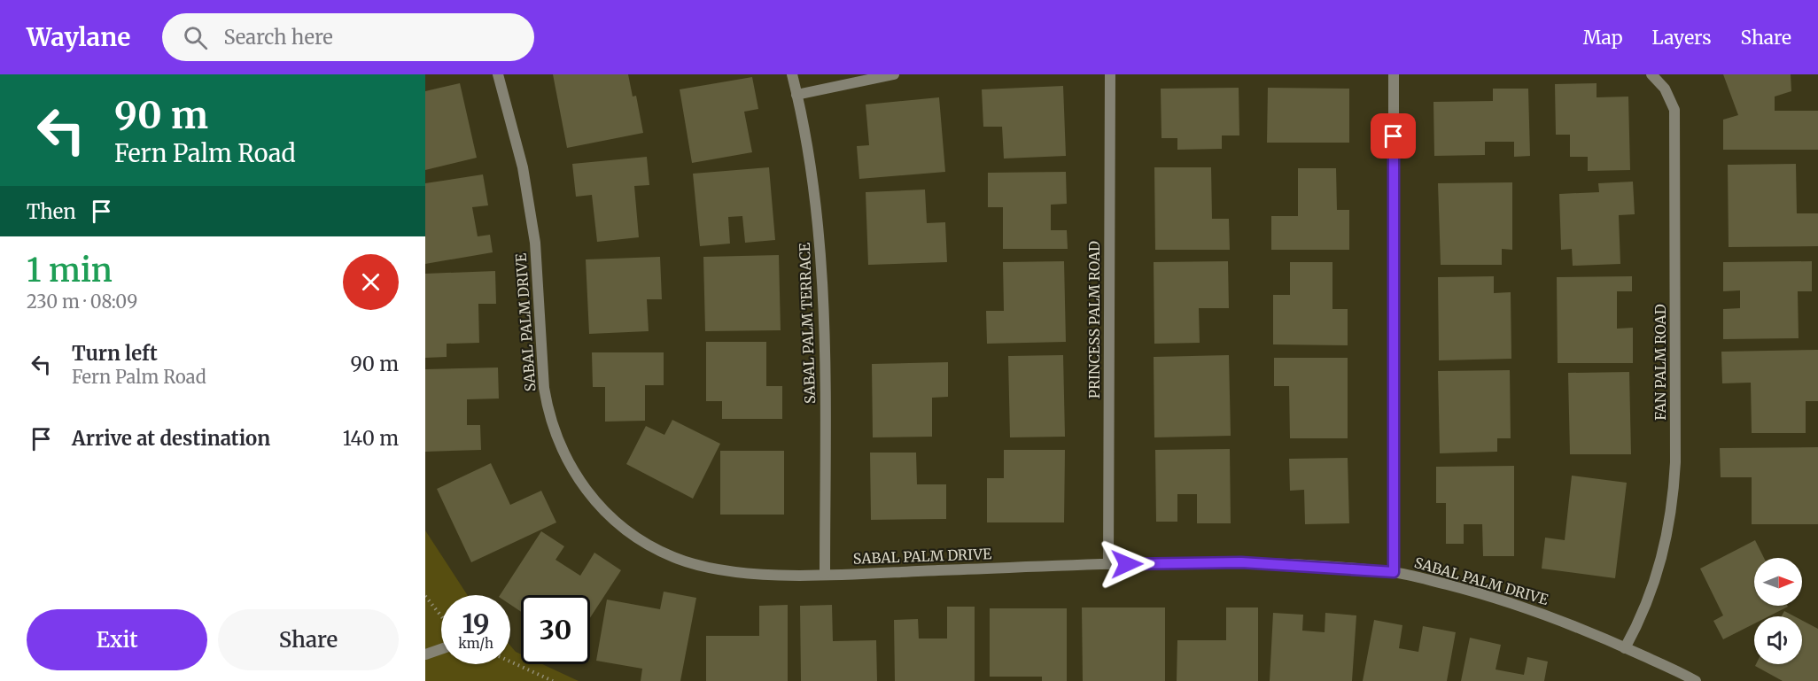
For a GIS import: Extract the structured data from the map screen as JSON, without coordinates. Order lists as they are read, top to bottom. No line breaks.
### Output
{"streets":{"street":["PRINCESS PALM ROAD","SABAL PALM DRIVE","SABAL PALM TERRACE","FAN PALM ROAD"]},"crossings":[["PRINCESS PALM ROAD","SABAL PALM DRIVE"],["SABAL PALM DRIVE","SABAL PALM TERRACE"],["SABAL PALM DRIVE","FAN PALM ROAD"]],"north":"right","page":{"header":"Waylane","search":"Search here","nav":["Map","Layers","Share"],"turn":["90 m","Fern Palm Road"],"then":"Then","heading":["1 min","230 m · 08:09"],"list":[{"name":"Turn left","note":"Fern Palm Road","value":"90 m"},{"name":"Arrive at destination","value":"140 m"}],"speed":"19 km/h","limit":"30","buttons":["Exit","Share"]}}
